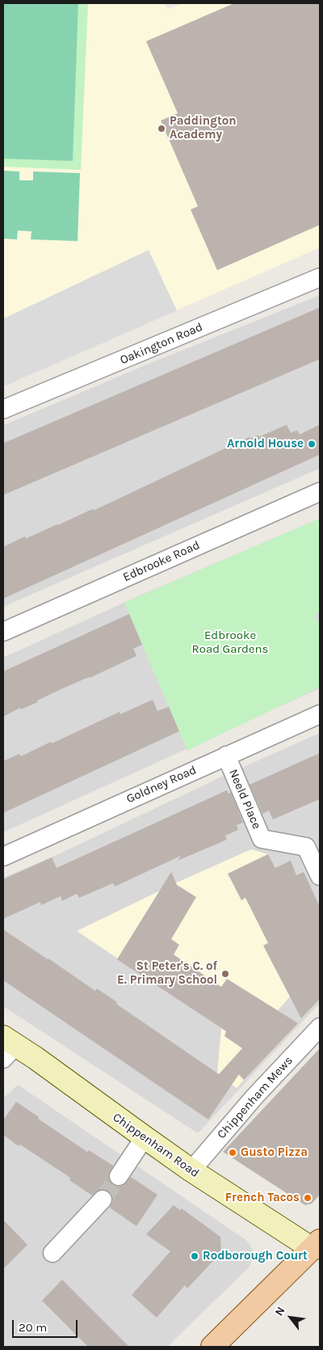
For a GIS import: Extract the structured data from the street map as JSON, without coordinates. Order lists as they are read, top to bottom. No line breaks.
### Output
{"streets":{"street":["Oakington Road","Edbrooke Road","Goldney Road","Neeld Place","Chippenham Mews","Chippenham Road"]},"crossings":[["Goldney Road","Neeld Place"],["Chippenham Mews","Chippenham Road"]],"parks":["Edbrooke Road Gardens"],"places":["Paddington Academy","Arnold House","St Peter's C. of E. Primary School","Gusto Pizza","French Tacos","Rodborough Court"],"scale_bar":"20 m","north":"top left"}
